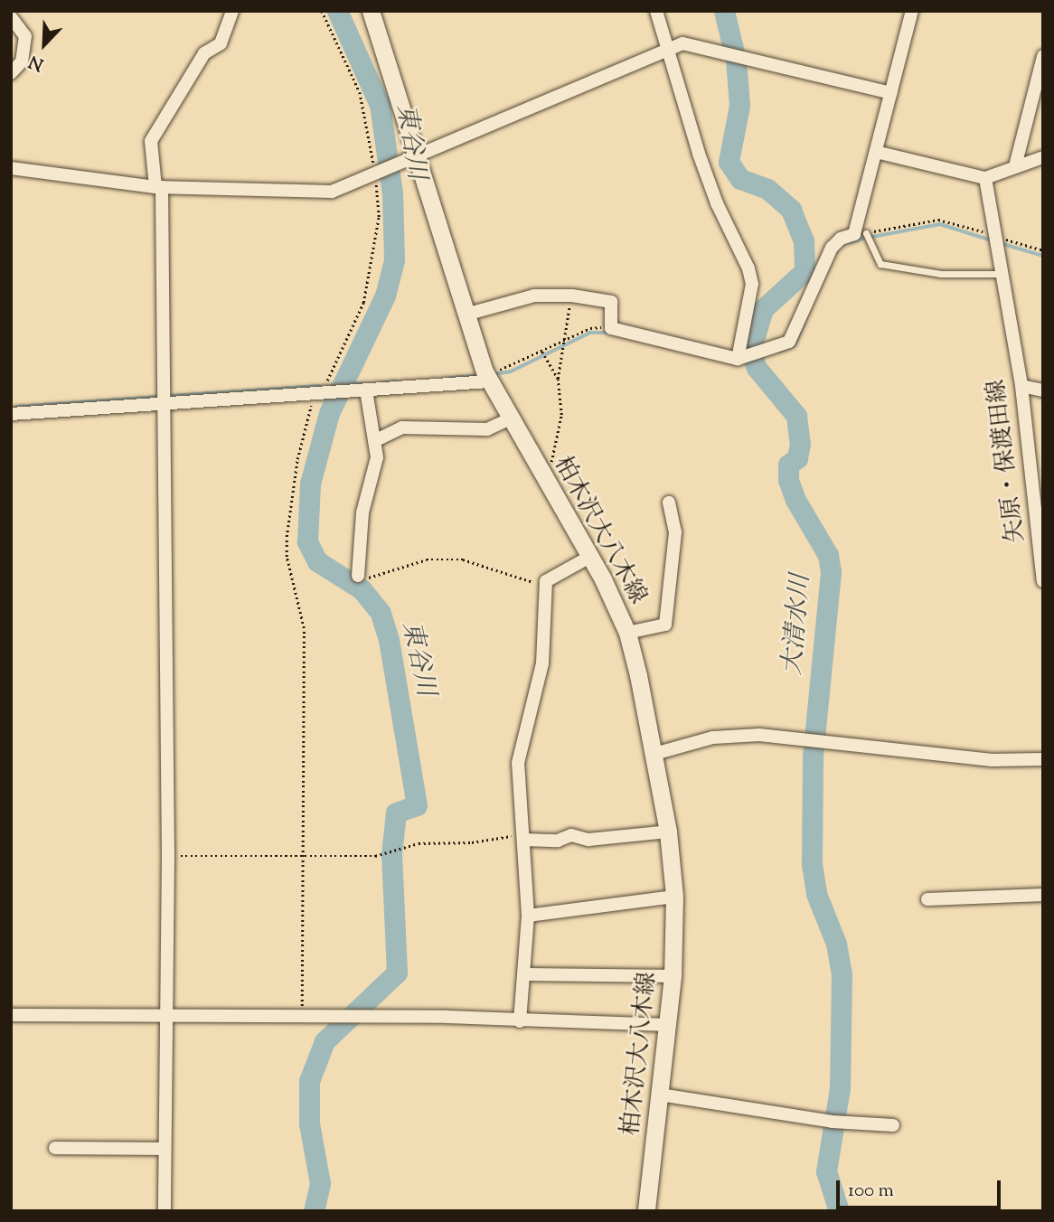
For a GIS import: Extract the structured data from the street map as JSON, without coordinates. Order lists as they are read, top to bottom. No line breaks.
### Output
{"streets":{"main road":["柏木沢大八木線"],"street":["矢原・保渡田線"]},"water":["東谷川","大清水川"],"scale_bar":"100 m","north":"bottom left"}
